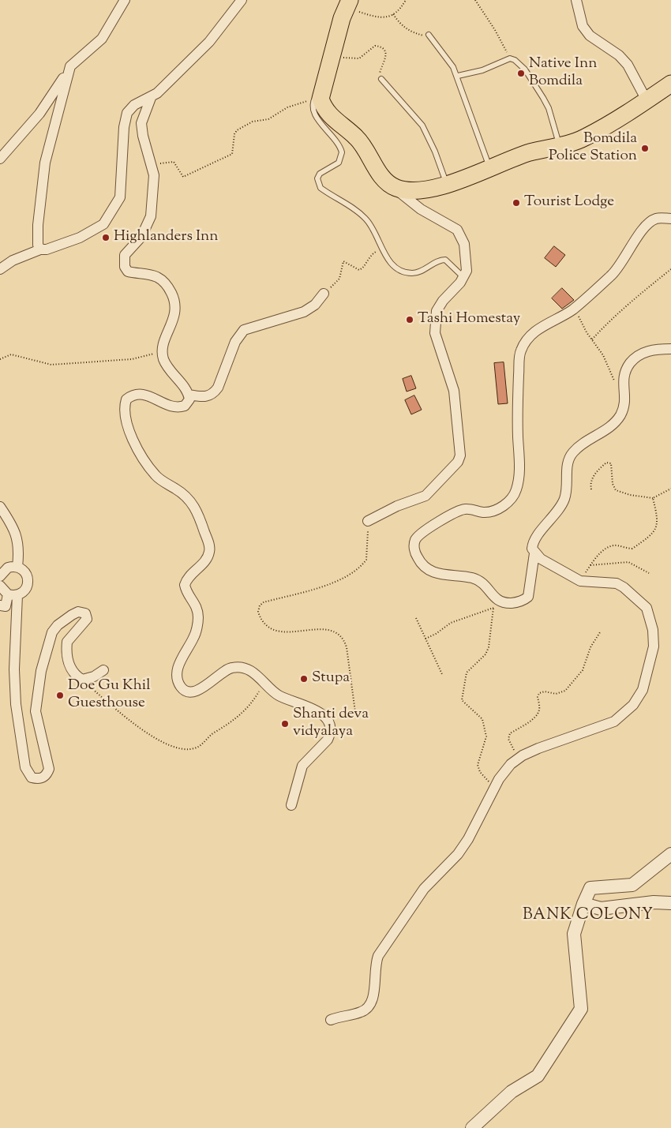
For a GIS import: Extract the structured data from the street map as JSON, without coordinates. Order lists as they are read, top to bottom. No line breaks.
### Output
{"districts":["BANK COLONY"],"places":["Native Inn Bomdila","Bomdila Police Station","Tourist Lodge","Highlanders Inn","Tashi Homestay","Stupa","Doe Gu Khil Guesthouse","Shanti deva vidyalaya"]}
